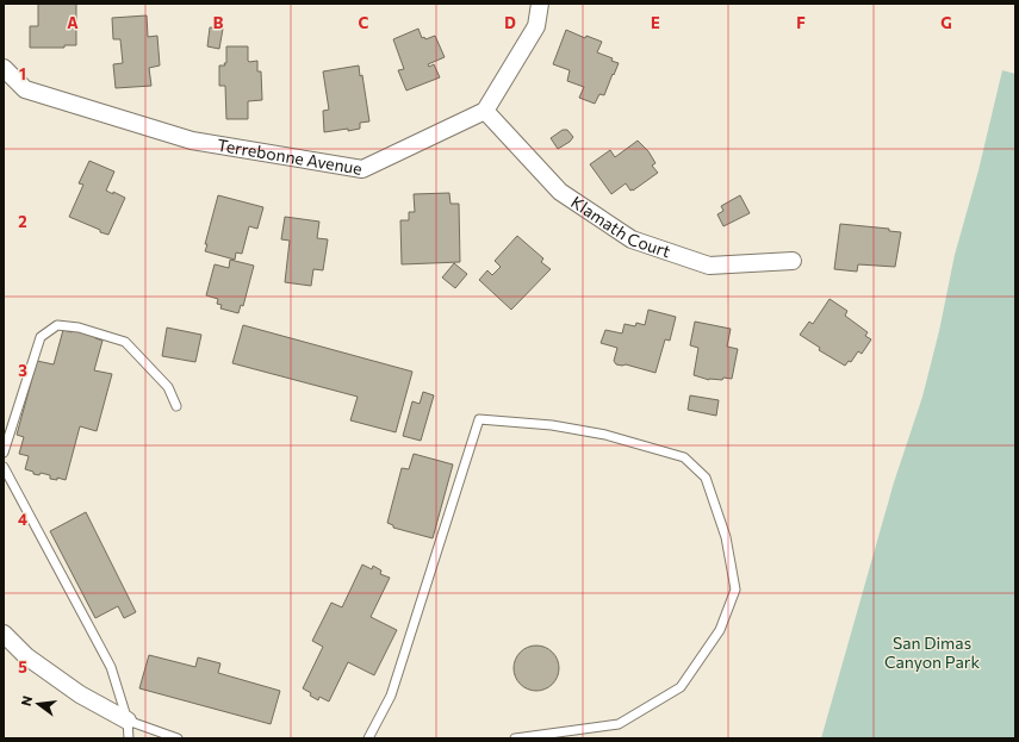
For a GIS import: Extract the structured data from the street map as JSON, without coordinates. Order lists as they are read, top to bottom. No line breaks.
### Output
{"streets":{"street":["Terrebonne Avenue","Klamath Court"]},"crossings":[["Terrebonne Avenue","Klamath Court"]],"parks":["San Dimas Canyon Park"],"north":"left","grid":{"columns":["A","B","C","D","E","F","G"],"rows":["1","2","3","4","5"]}}
